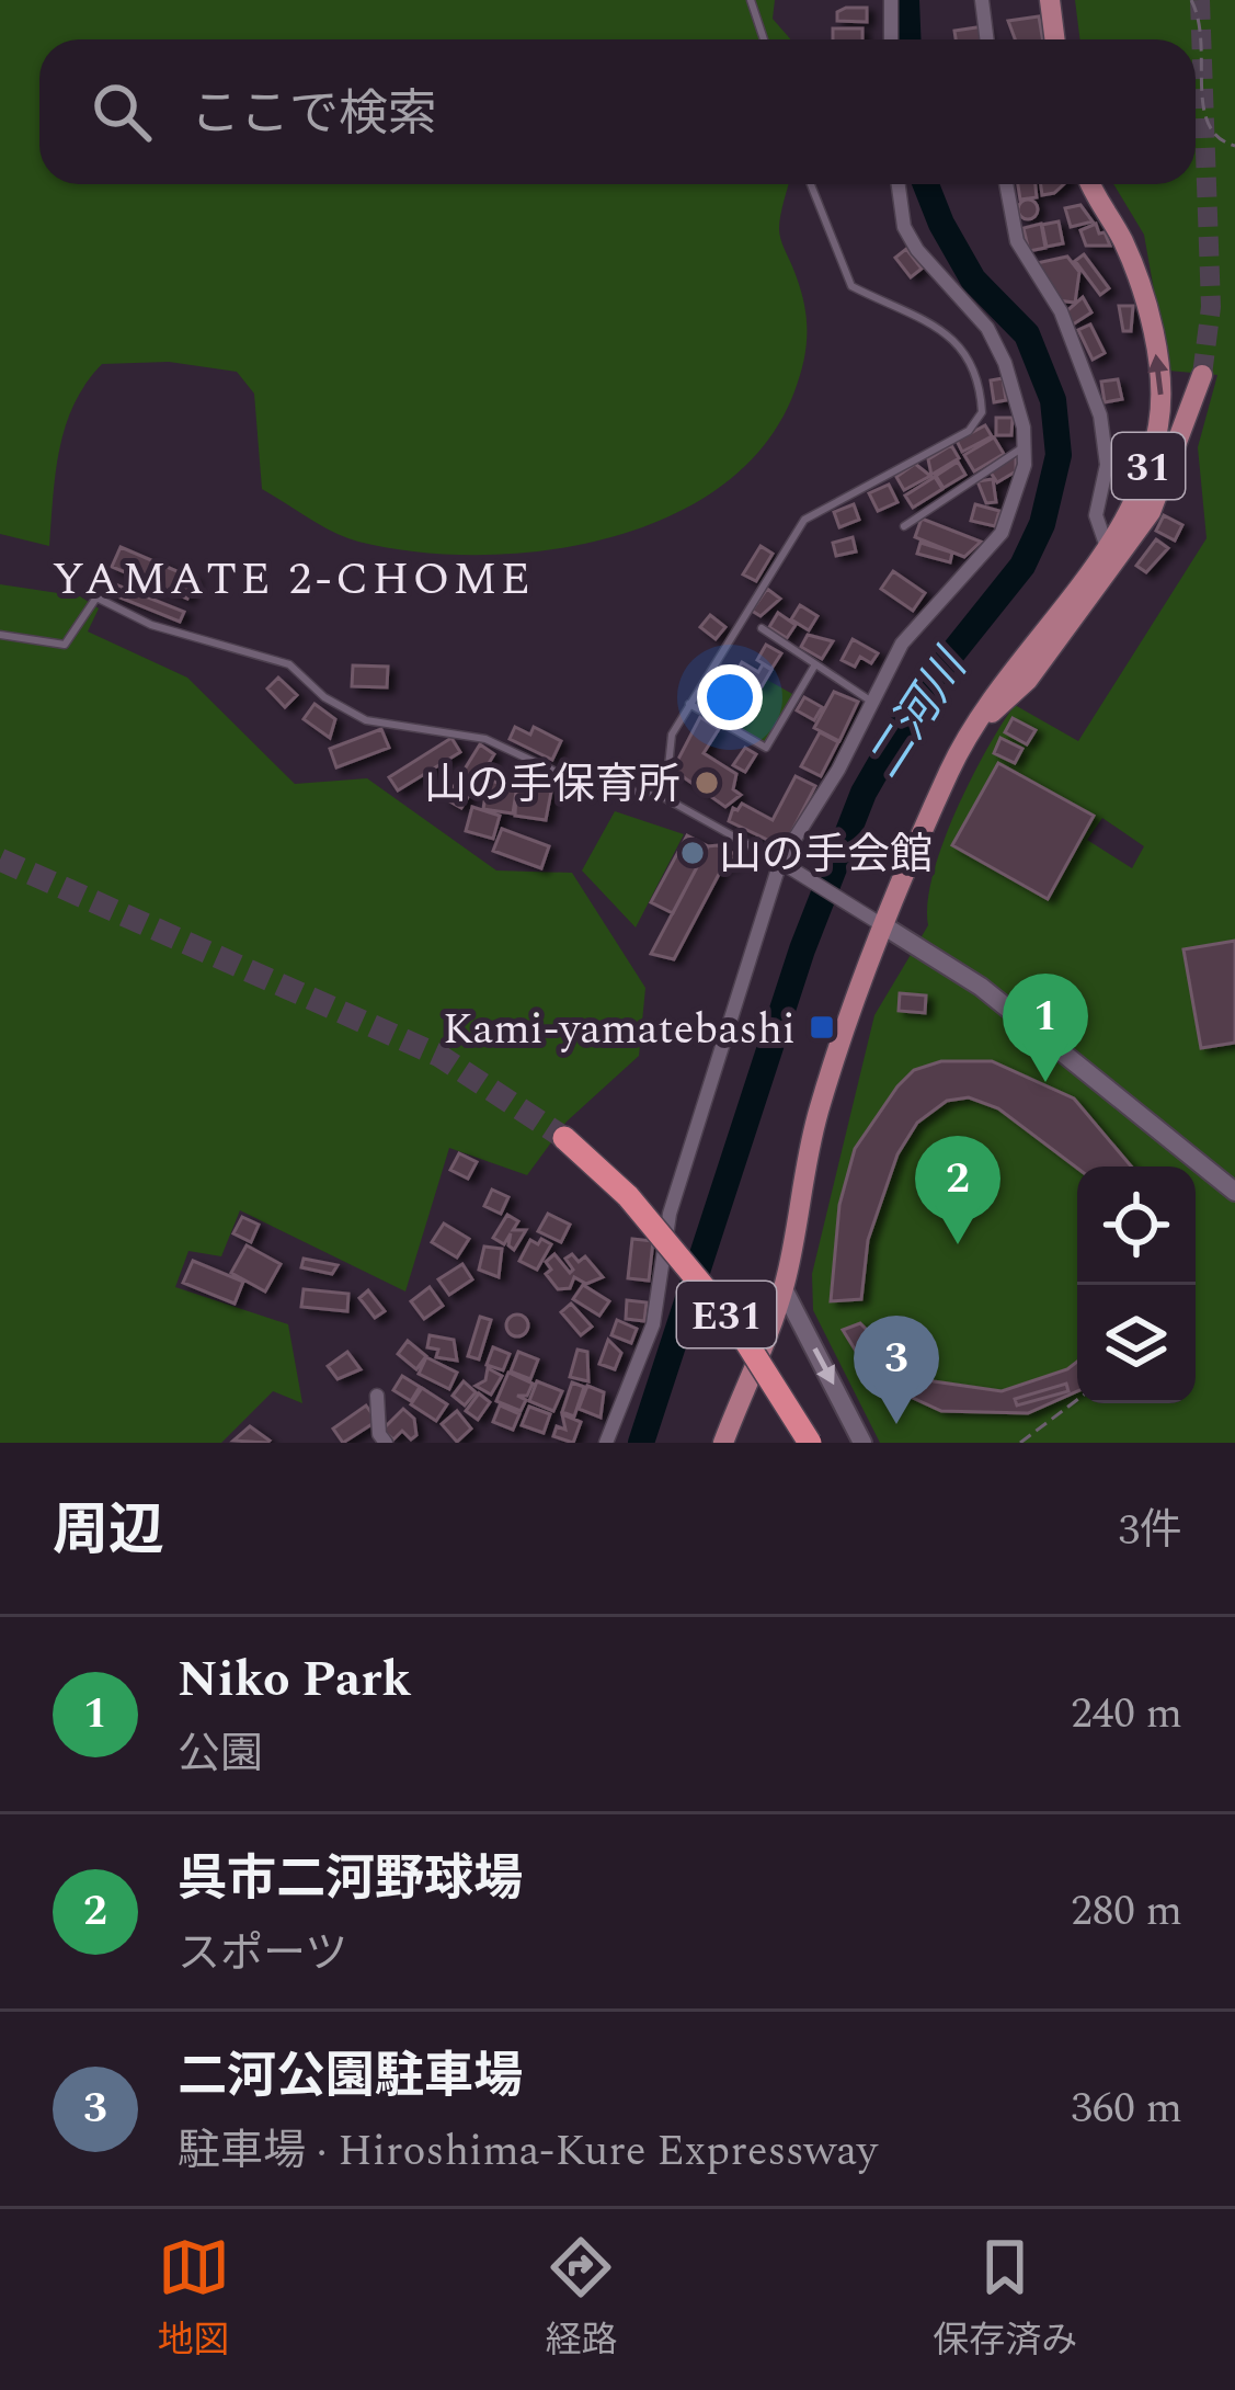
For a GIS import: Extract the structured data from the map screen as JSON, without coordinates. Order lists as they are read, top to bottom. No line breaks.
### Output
{"streets":{"highway":["E31"],"main road":["31"]},"districts":["YAMATE 2-CHOME"],"water":["二河川"],"places":{"other":["山の手保育所","山の手会館"],"transit":["Kami-yamatebashi"]},"page":{"search":"ここで検索","pins":["1","2","3"],"heading":["周辺","3件"],"list":[{"mark":"1","name":"Niko Park","note":"公園","value":"240 m"},{"mark":"2","name":"呉市二河野球場","note":"スポーツ","value":"280 m"},{"mark":"3","name":"二河公園駐車場","note":"駐車場 · Hiroshima-Kure Expressway","value":"360 m"}],"nav":["地図","経路","保存済み"]}}
